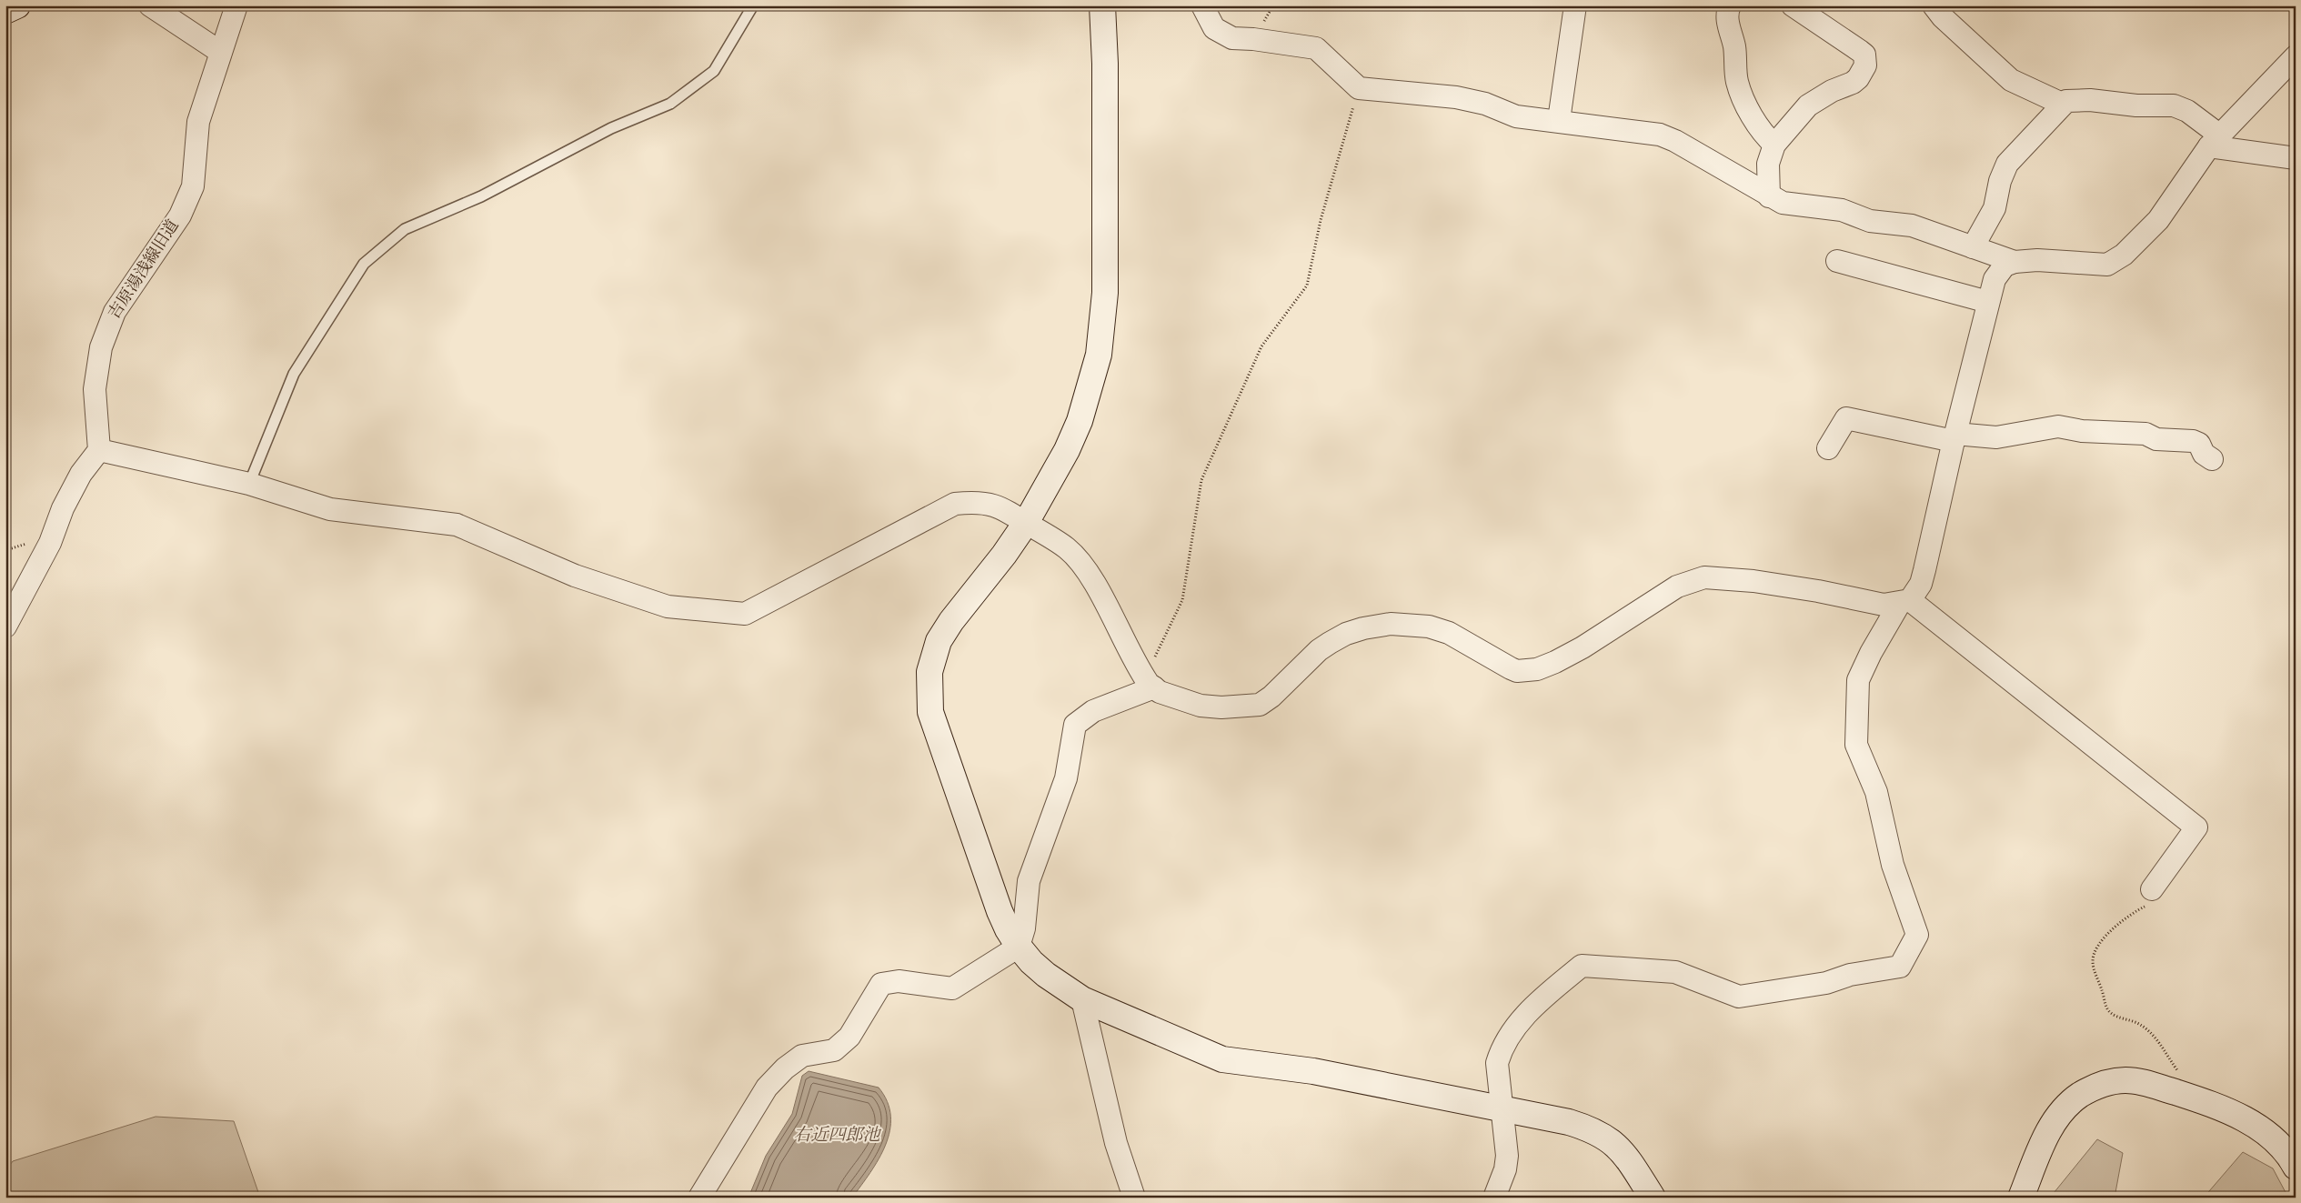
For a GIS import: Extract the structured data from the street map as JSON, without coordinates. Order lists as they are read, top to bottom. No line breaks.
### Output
{"streets":{"street":["吉原湯浅線旧道"]},"water":["右近四郎池"]}
